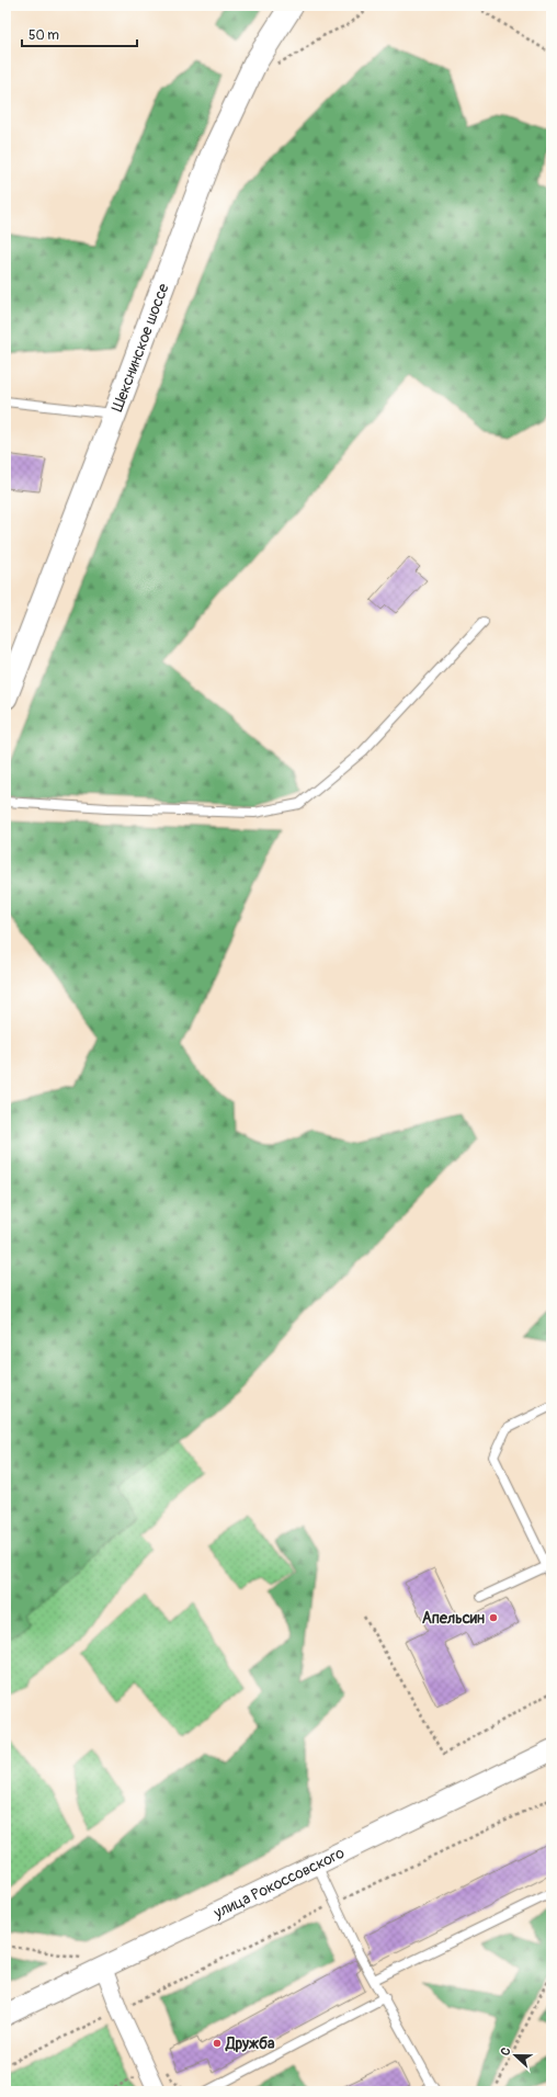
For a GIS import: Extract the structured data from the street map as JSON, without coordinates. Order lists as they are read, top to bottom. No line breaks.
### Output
{"streets":{"main road":["Шекснинское шоссе"],"street":["улица Рокоссовского"]},"places":["Апельсин","Дружба"],"scale_bar":"50 m","north":"left"}
